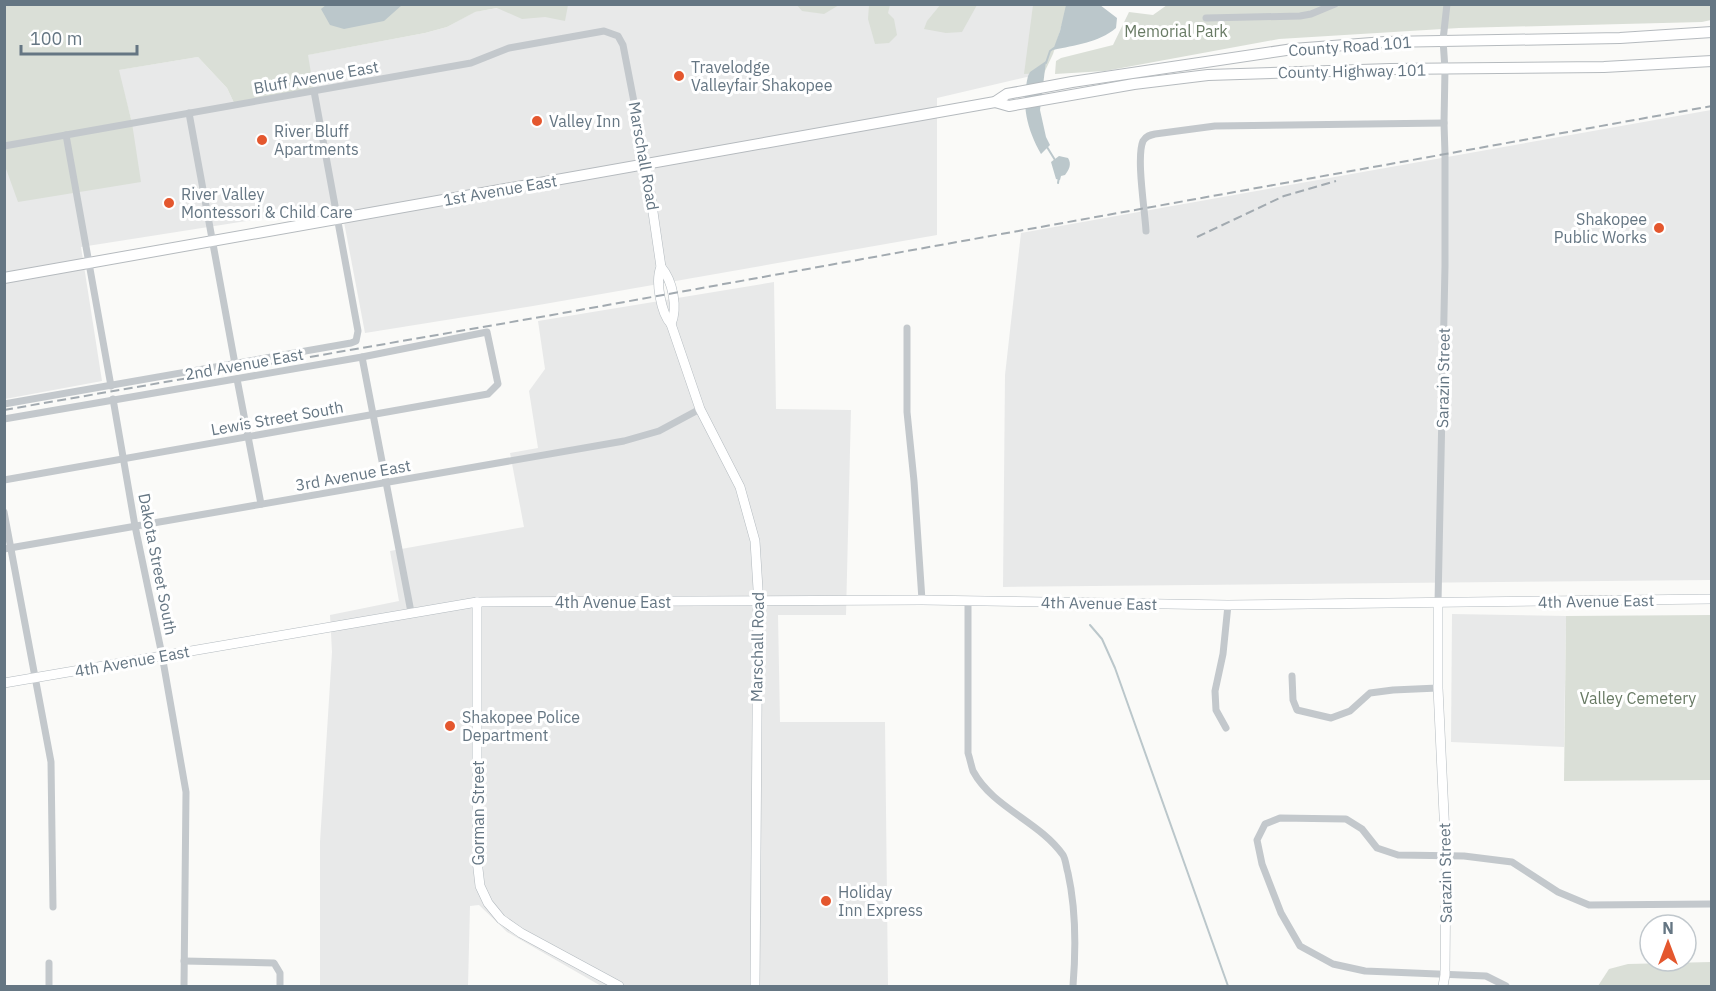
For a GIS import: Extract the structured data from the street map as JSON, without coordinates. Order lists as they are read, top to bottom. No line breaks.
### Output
{"streets":{"main road":["County Road 101","County Highway 101","1st Avenue East"],"street":["Bluff Avenue East","Marschall Road","2nd Avenue East","Sarazin Street","Lewis Street South","3rd Avenue East","Dakota Street South","4th Avenue East","Gorman Street"]},"crossings":[["County Road 101","County Highway 101"],["County Road 101","1st Avenue East"],["County Road 101","Sarazin Street"],["County Highway 101","1st Avenue East"],["County Highway 101","Sarazin Street"],["Bluff Avenue East","Marschall Road"],["Marschall Road","1st Avenue East"],["Marschall Road","3rd Avenue East"],["Marschall Road","4th Avenue East"],["1st Avenue East","2nd Avenue East"],["2nd Avenue East","Lewis Street South"],["2nd Avenue East","Dakota Street South"],["Sarazin Street","4th Avenue East"],["Lewis Street South","Dakota Street South"],["3rd Avenue East","Dakota Street South"],["Dakota Street South","4th Avenue East"],["4th Avenue East","Gorman Street"]],"parks":["Memorial Park","Valley Cemetery"],"places":["Travelodge Valleyfair Shakopee","Valley Inn","River Bluff Apartments","River Valley Montessori & Child Care","Shakopee Public Works","Shakopee Police Department","Holiday Inn Express"],"scale_bar":"100 m","north":"top"}
